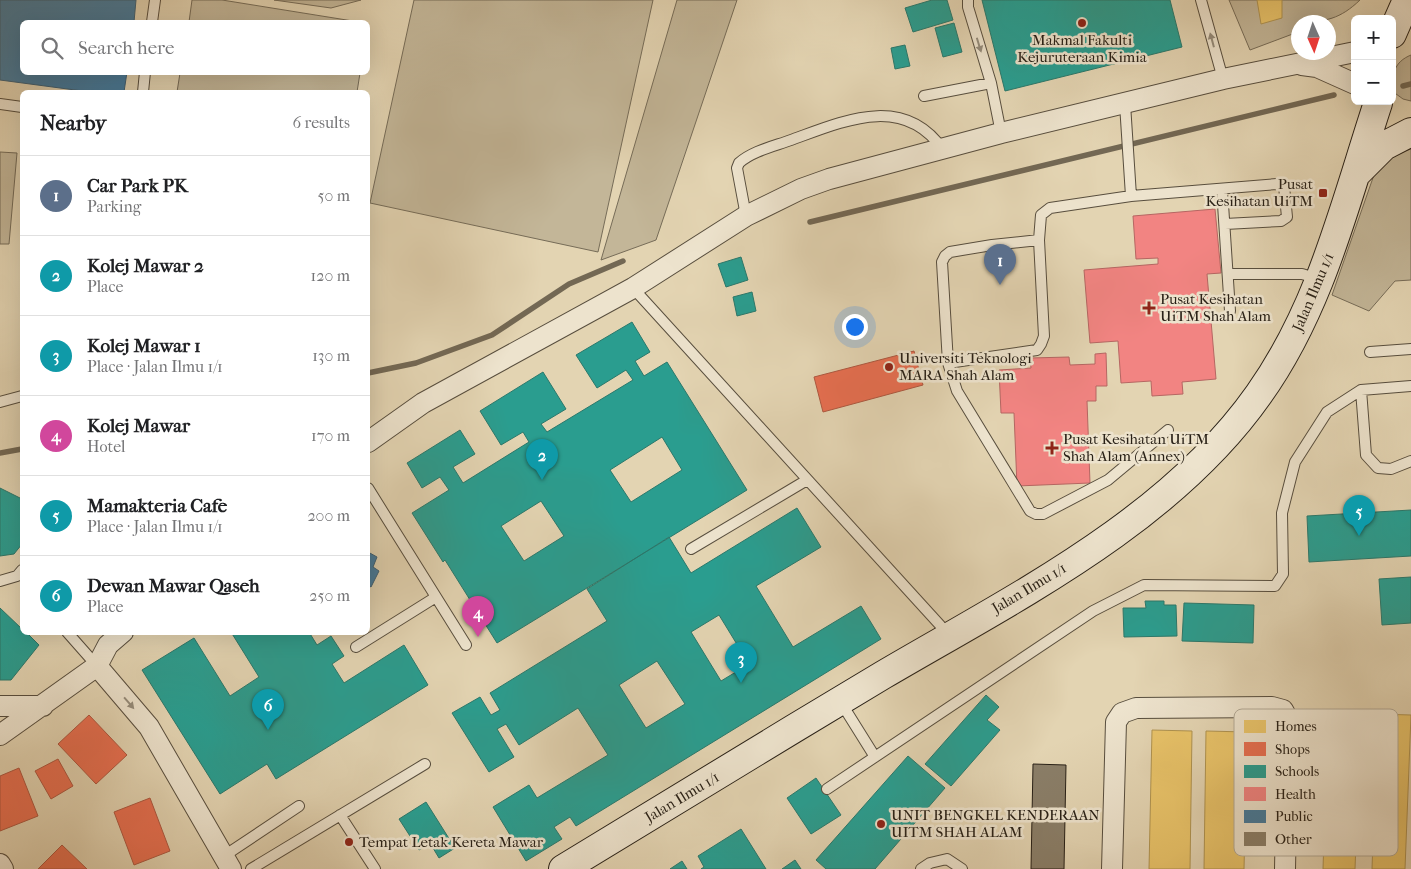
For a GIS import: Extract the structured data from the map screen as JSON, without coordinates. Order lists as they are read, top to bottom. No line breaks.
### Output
{"streets":{"street":["Jalan Ilmu 1/1"]},"places":{"other":["Makmal Fakulti Kejuruteraan Kimia","Universiti Teknologi MARA Shah Alam","UNIT BENGKEL KENDERAAN UITM SHAH ALAM","Tempat Letak Kereta Mawar"],"transit":["Pusat Kesihatan UiTM"],"health":["Pusat Kesihatan UiTM Shah Alam","Pusat Kesihatan UiTM Shah Alam (Annex)"]},"legend":["Homes","Shops","Schools","Health","Public","Other"],"north":"bottom","page":{"map_buttons":["+","−"],"search":"Search here","heading":["Nearby","6 results"],"list":[{"mark":"1","name":"Car Park PK","note":"Parking","value":"50 m"},{"mark":"2","name":"Kolej Mawar 2","note":"Place","value":"120 m"},{"mark":"3","name":"Kolej Mawar 1","note":"Place · Jalan Ilmu 1/1","value":"130 m"},{"mark":"4","name":"Kolej Mawar","note":"Hotel","value":"170 m"},{"mark":"5","name":"Mamakteria Cafe","note":"Place · Jalan Ilmu 1/1","value":"200 m"},{"mark":"6","name":"Dewan Mawar Qaseh","note":"Place","value":"250 m"}],"pins":["1","2","5","4","3","6"]}}
